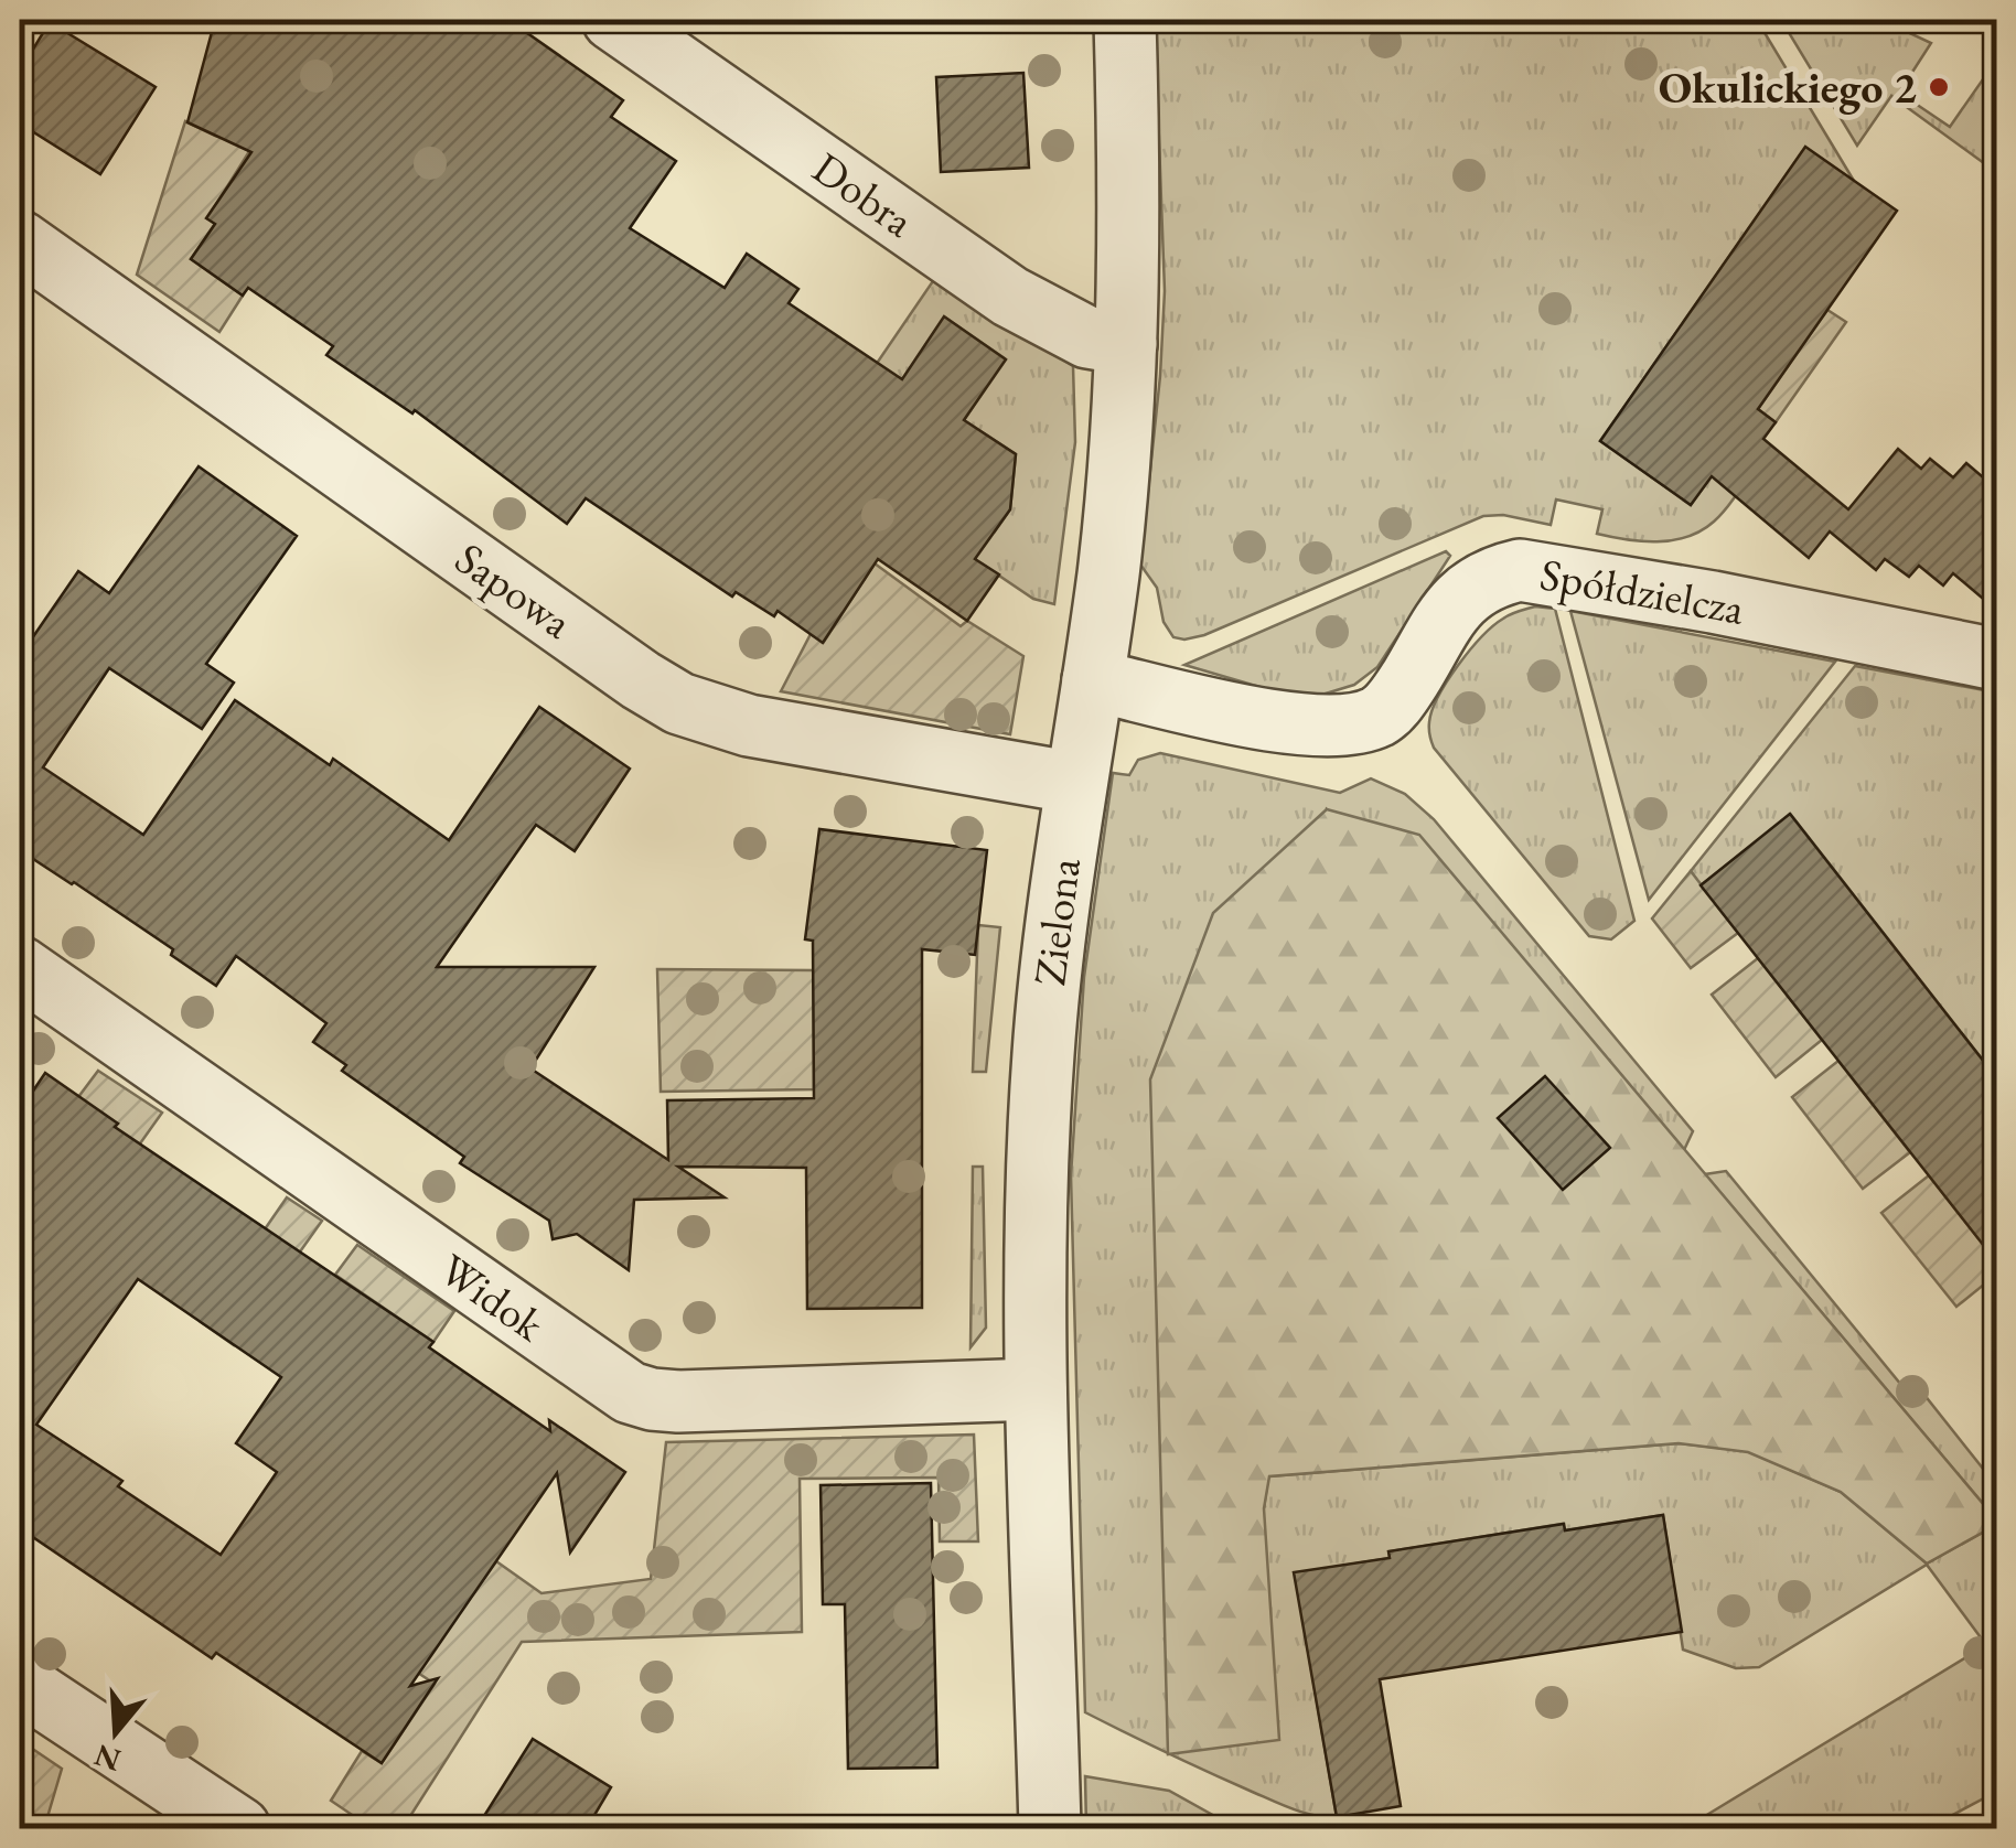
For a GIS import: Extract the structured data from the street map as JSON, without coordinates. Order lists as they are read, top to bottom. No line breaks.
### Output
{"streets":{"street":["Dobra","Sapowa","Spółdzielcza","Zielona","Widok"]},"crossings":[["Dobra","Zielona"],["Sapowa","Zielona"],["Spółdzielcza","Zielona"],["Zielona","Widok"]],"places":["Okulickiego 2"],"north":"bottom"}
